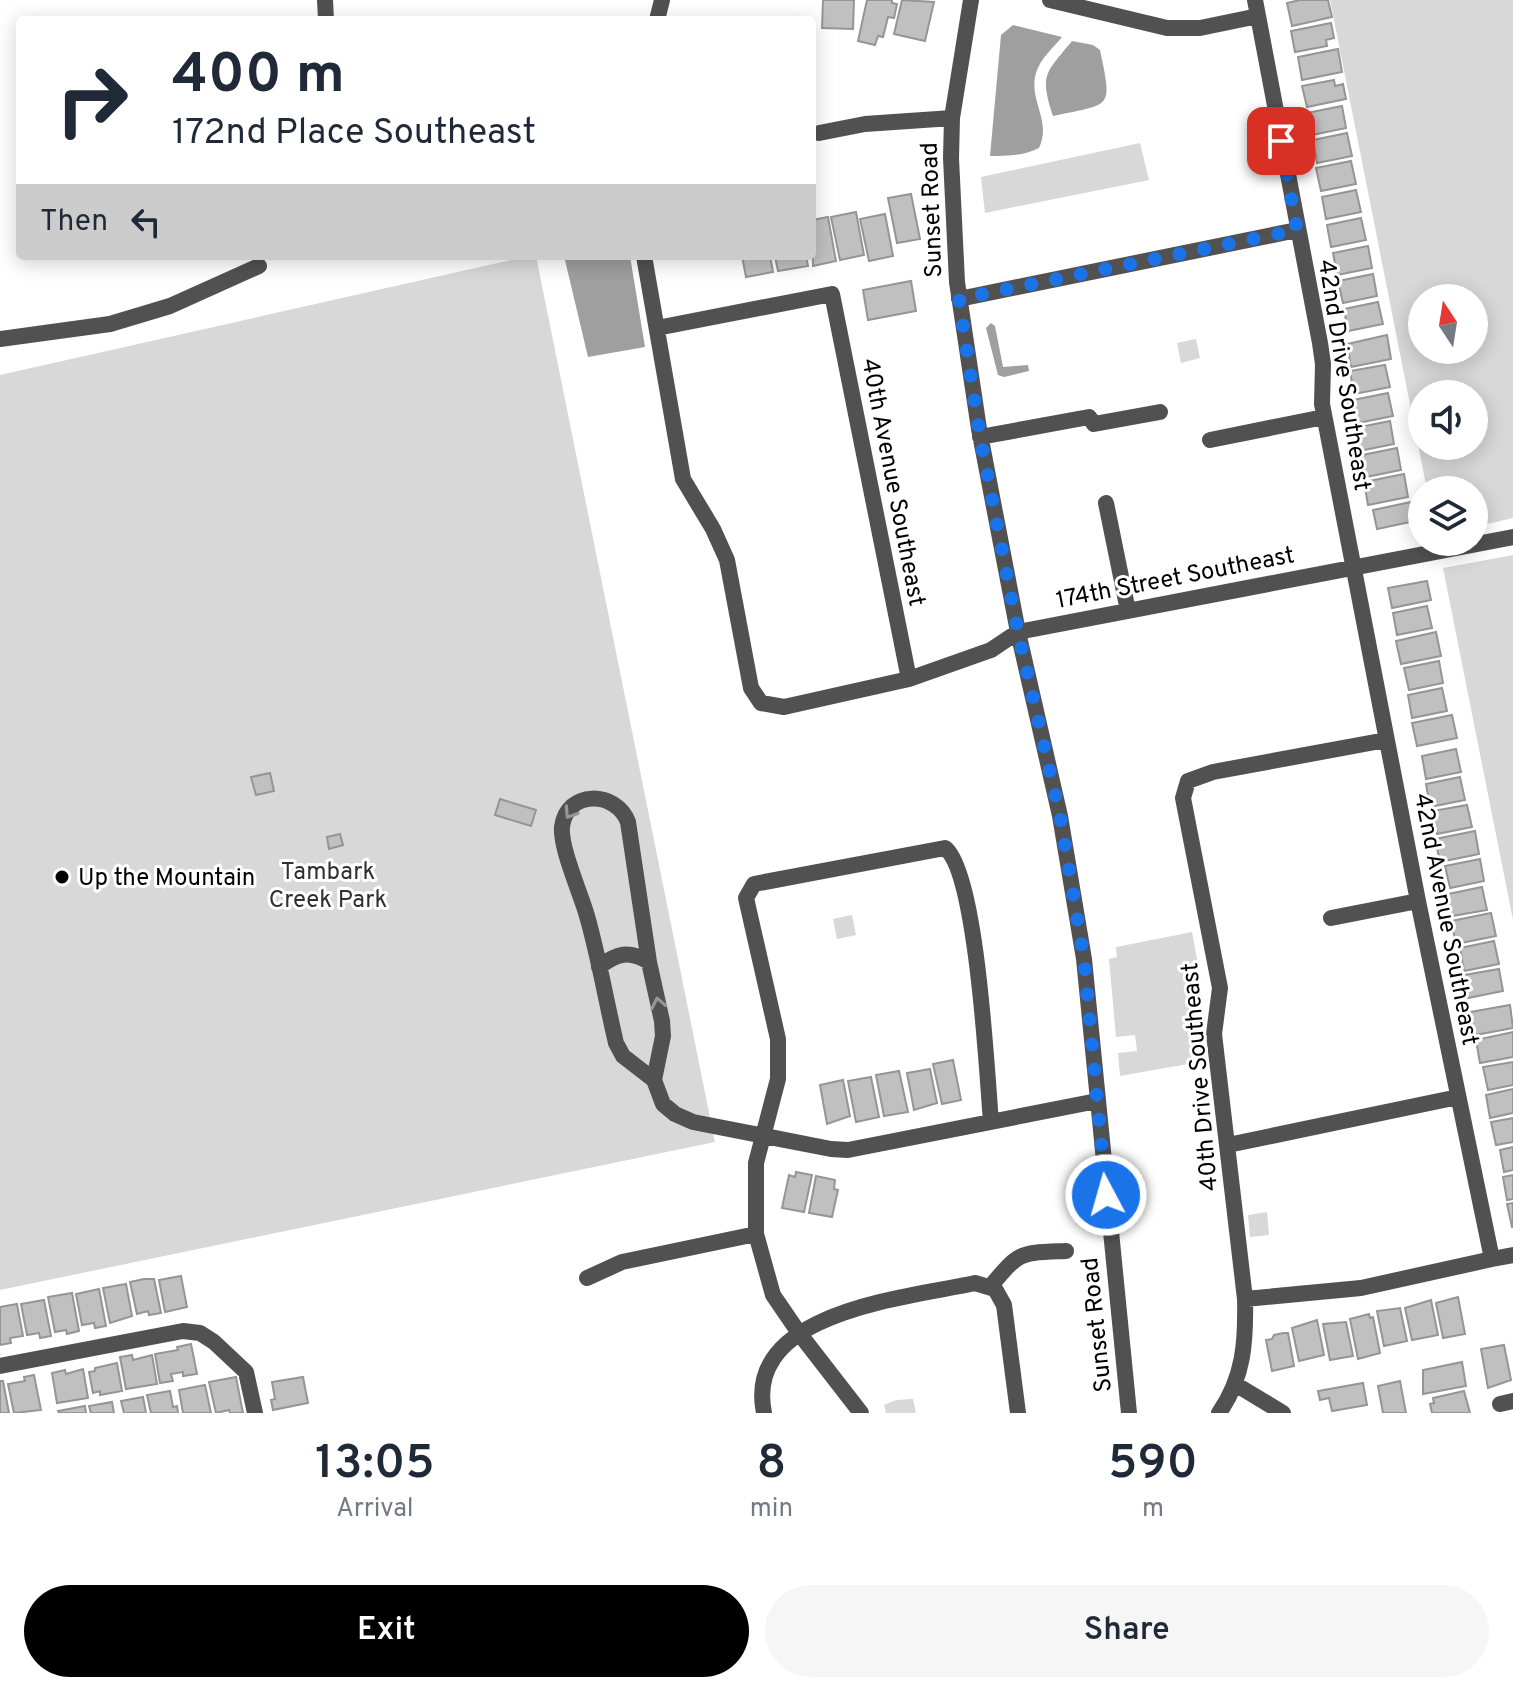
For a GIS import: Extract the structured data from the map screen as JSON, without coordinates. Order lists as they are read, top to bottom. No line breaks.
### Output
{"streets":{"street":["Sunset Road","42nd Drive Southeast","40th Avenue Southeast","174th Street Southeast","42nd Avenue Southeast","40th Drive Southeast"]},"crossings":[["Sunset Road","174th Street Southeast"],["42nd Drive Southeast","174th Street Southeast"],["42nd Drive Southeast","42nd Avenue Southeast"],["40th Avenue Southeast","174th Street Southeast"],["174th Street Southeast","42nd Avenue Southeast"],["42nd Avenue Southeast","40th Drive Southeast"]],"parks":["Tambark Creek Park"],"places":["Up the Mountain"],"north":"top","page":{"turn":["400 m","172nd Place Southeast"],"then":"Then","eta":["13:05","Arrival","8","min","590","m"],"buttons":["Exit","Share"]}}
